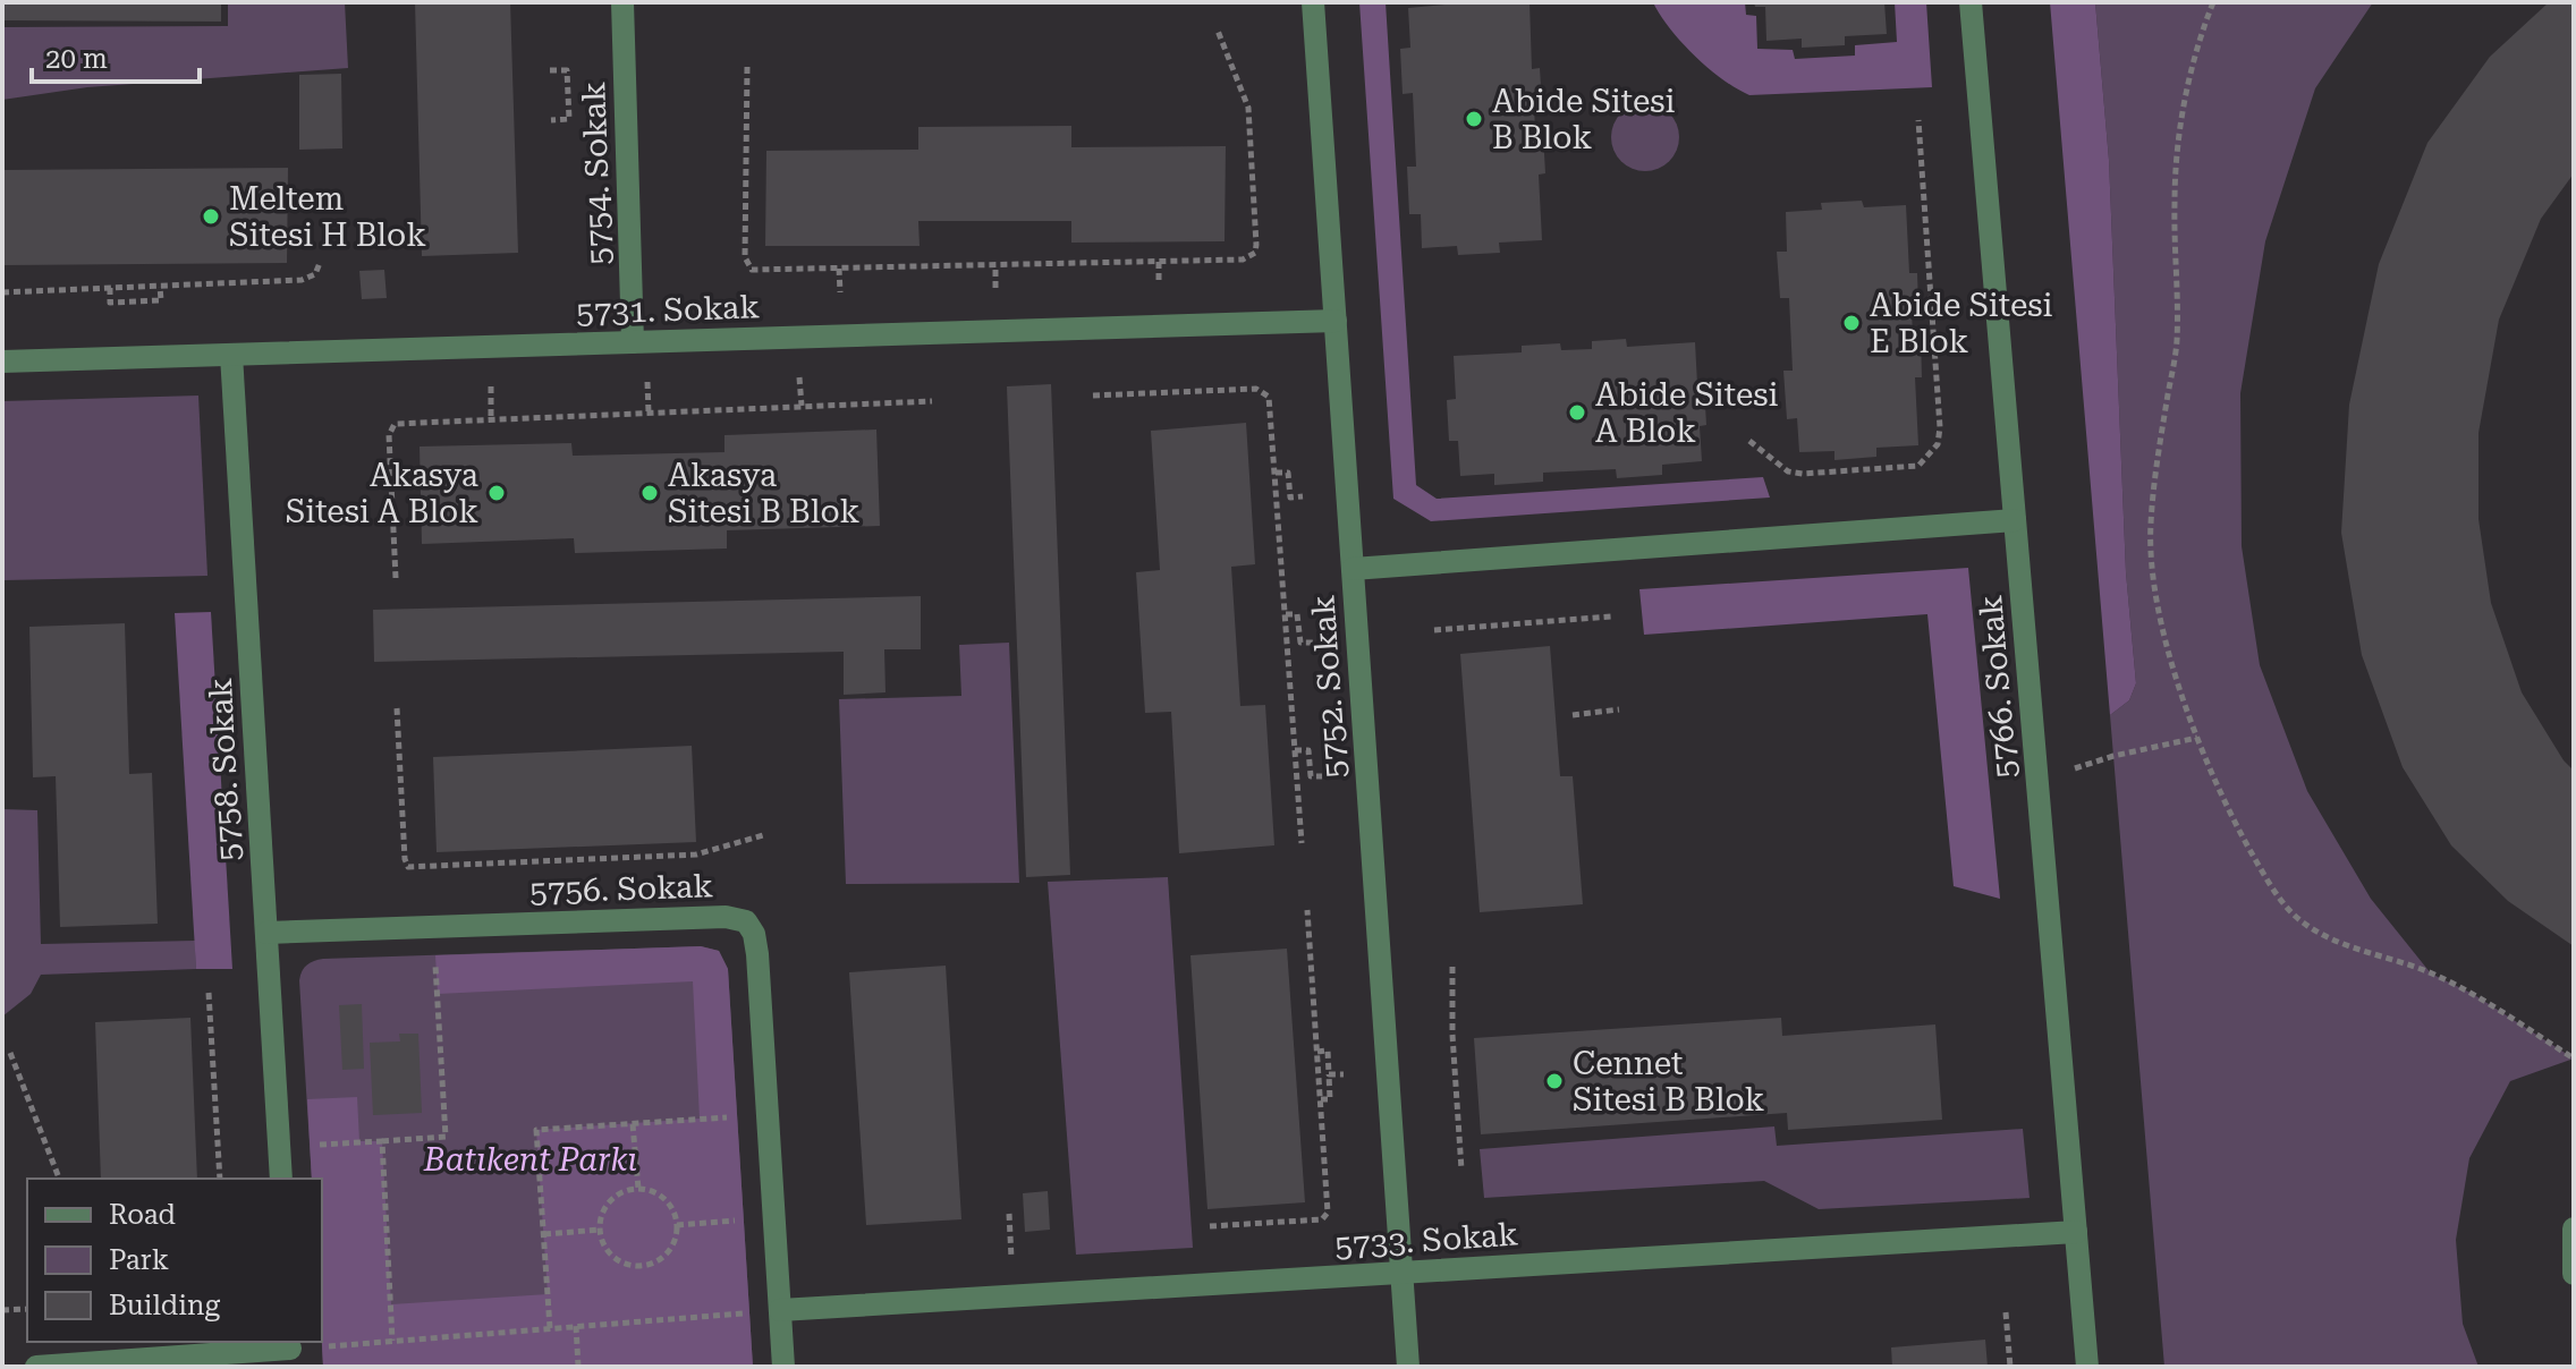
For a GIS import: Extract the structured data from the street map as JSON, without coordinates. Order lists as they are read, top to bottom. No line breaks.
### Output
{"streets":{"street":["5754. Sokak","5731. Sokak","5752. Sokak","5766. Sokak","5758. Sokak","5756. Sokak","5733. Sokak"]},"crossings":[["5754. Sokak","5731. Sokak"],["5731. Sokak","5752. Sokak"],["5731. Sokak","5758. Sokak"],["5752. Sokak","5733. Sokak"],["5766. Sokak","5733. Sokak"],["5758. Sokak","5756. Sokak"],["5756. Sokak","5733. Sokak"]],"parks":["Batıkent Parkı"],"places":["Abide Sitesi B Blok","Meltem Sitesi H Blok","Abide Sitesi E Blok","Abide Sitesi A Blok","Akasya Sitesi A Blok","Akasya Sitesi B Blok","Cennet Sitesi B Blok"],"legend":["Road","Park","Building"],"scale_bar":"20 m"}
